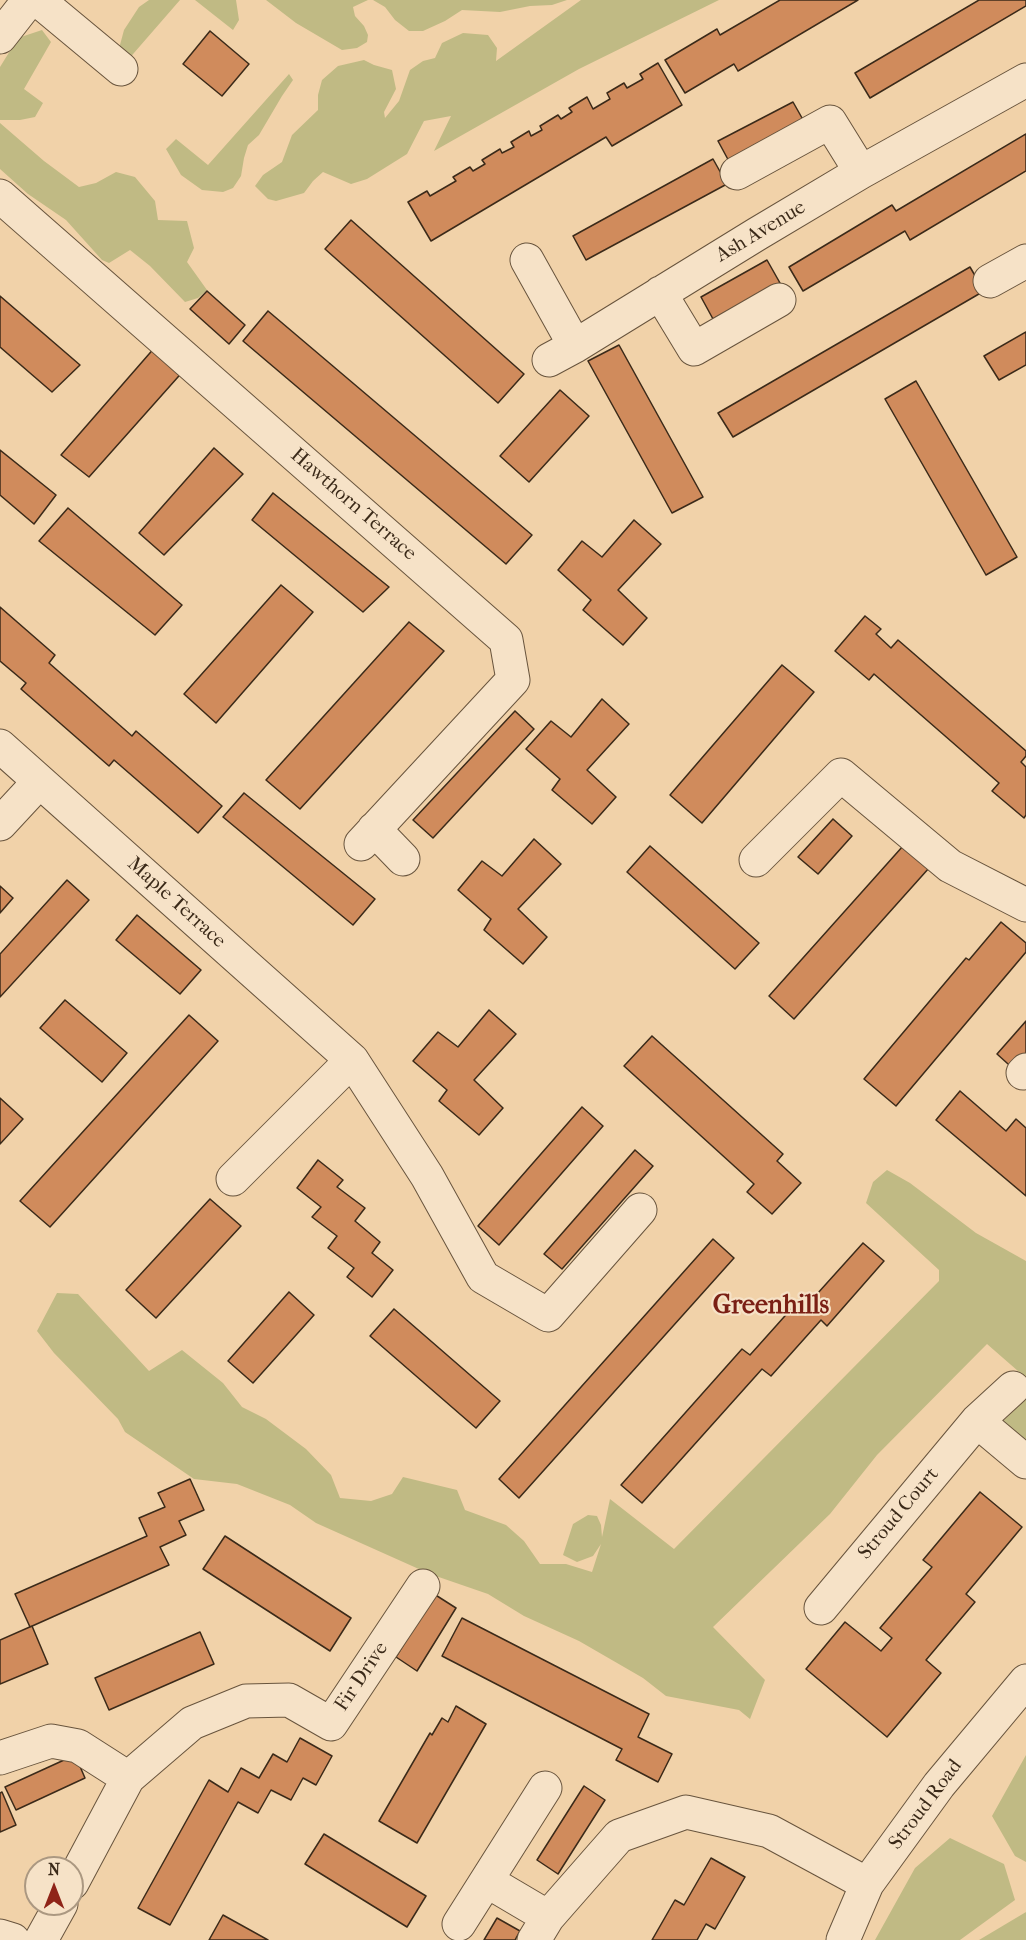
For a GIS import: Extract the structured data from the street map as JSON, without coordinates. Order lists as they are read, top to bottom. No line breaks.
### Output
{"streets":{"street":["Ash Avenue","Hawthorn Terrace","Maple Terrace","Stroud Court","Fir Drive","Stroud Road"]},"districts":["Greenhills"],"north":"top"}
